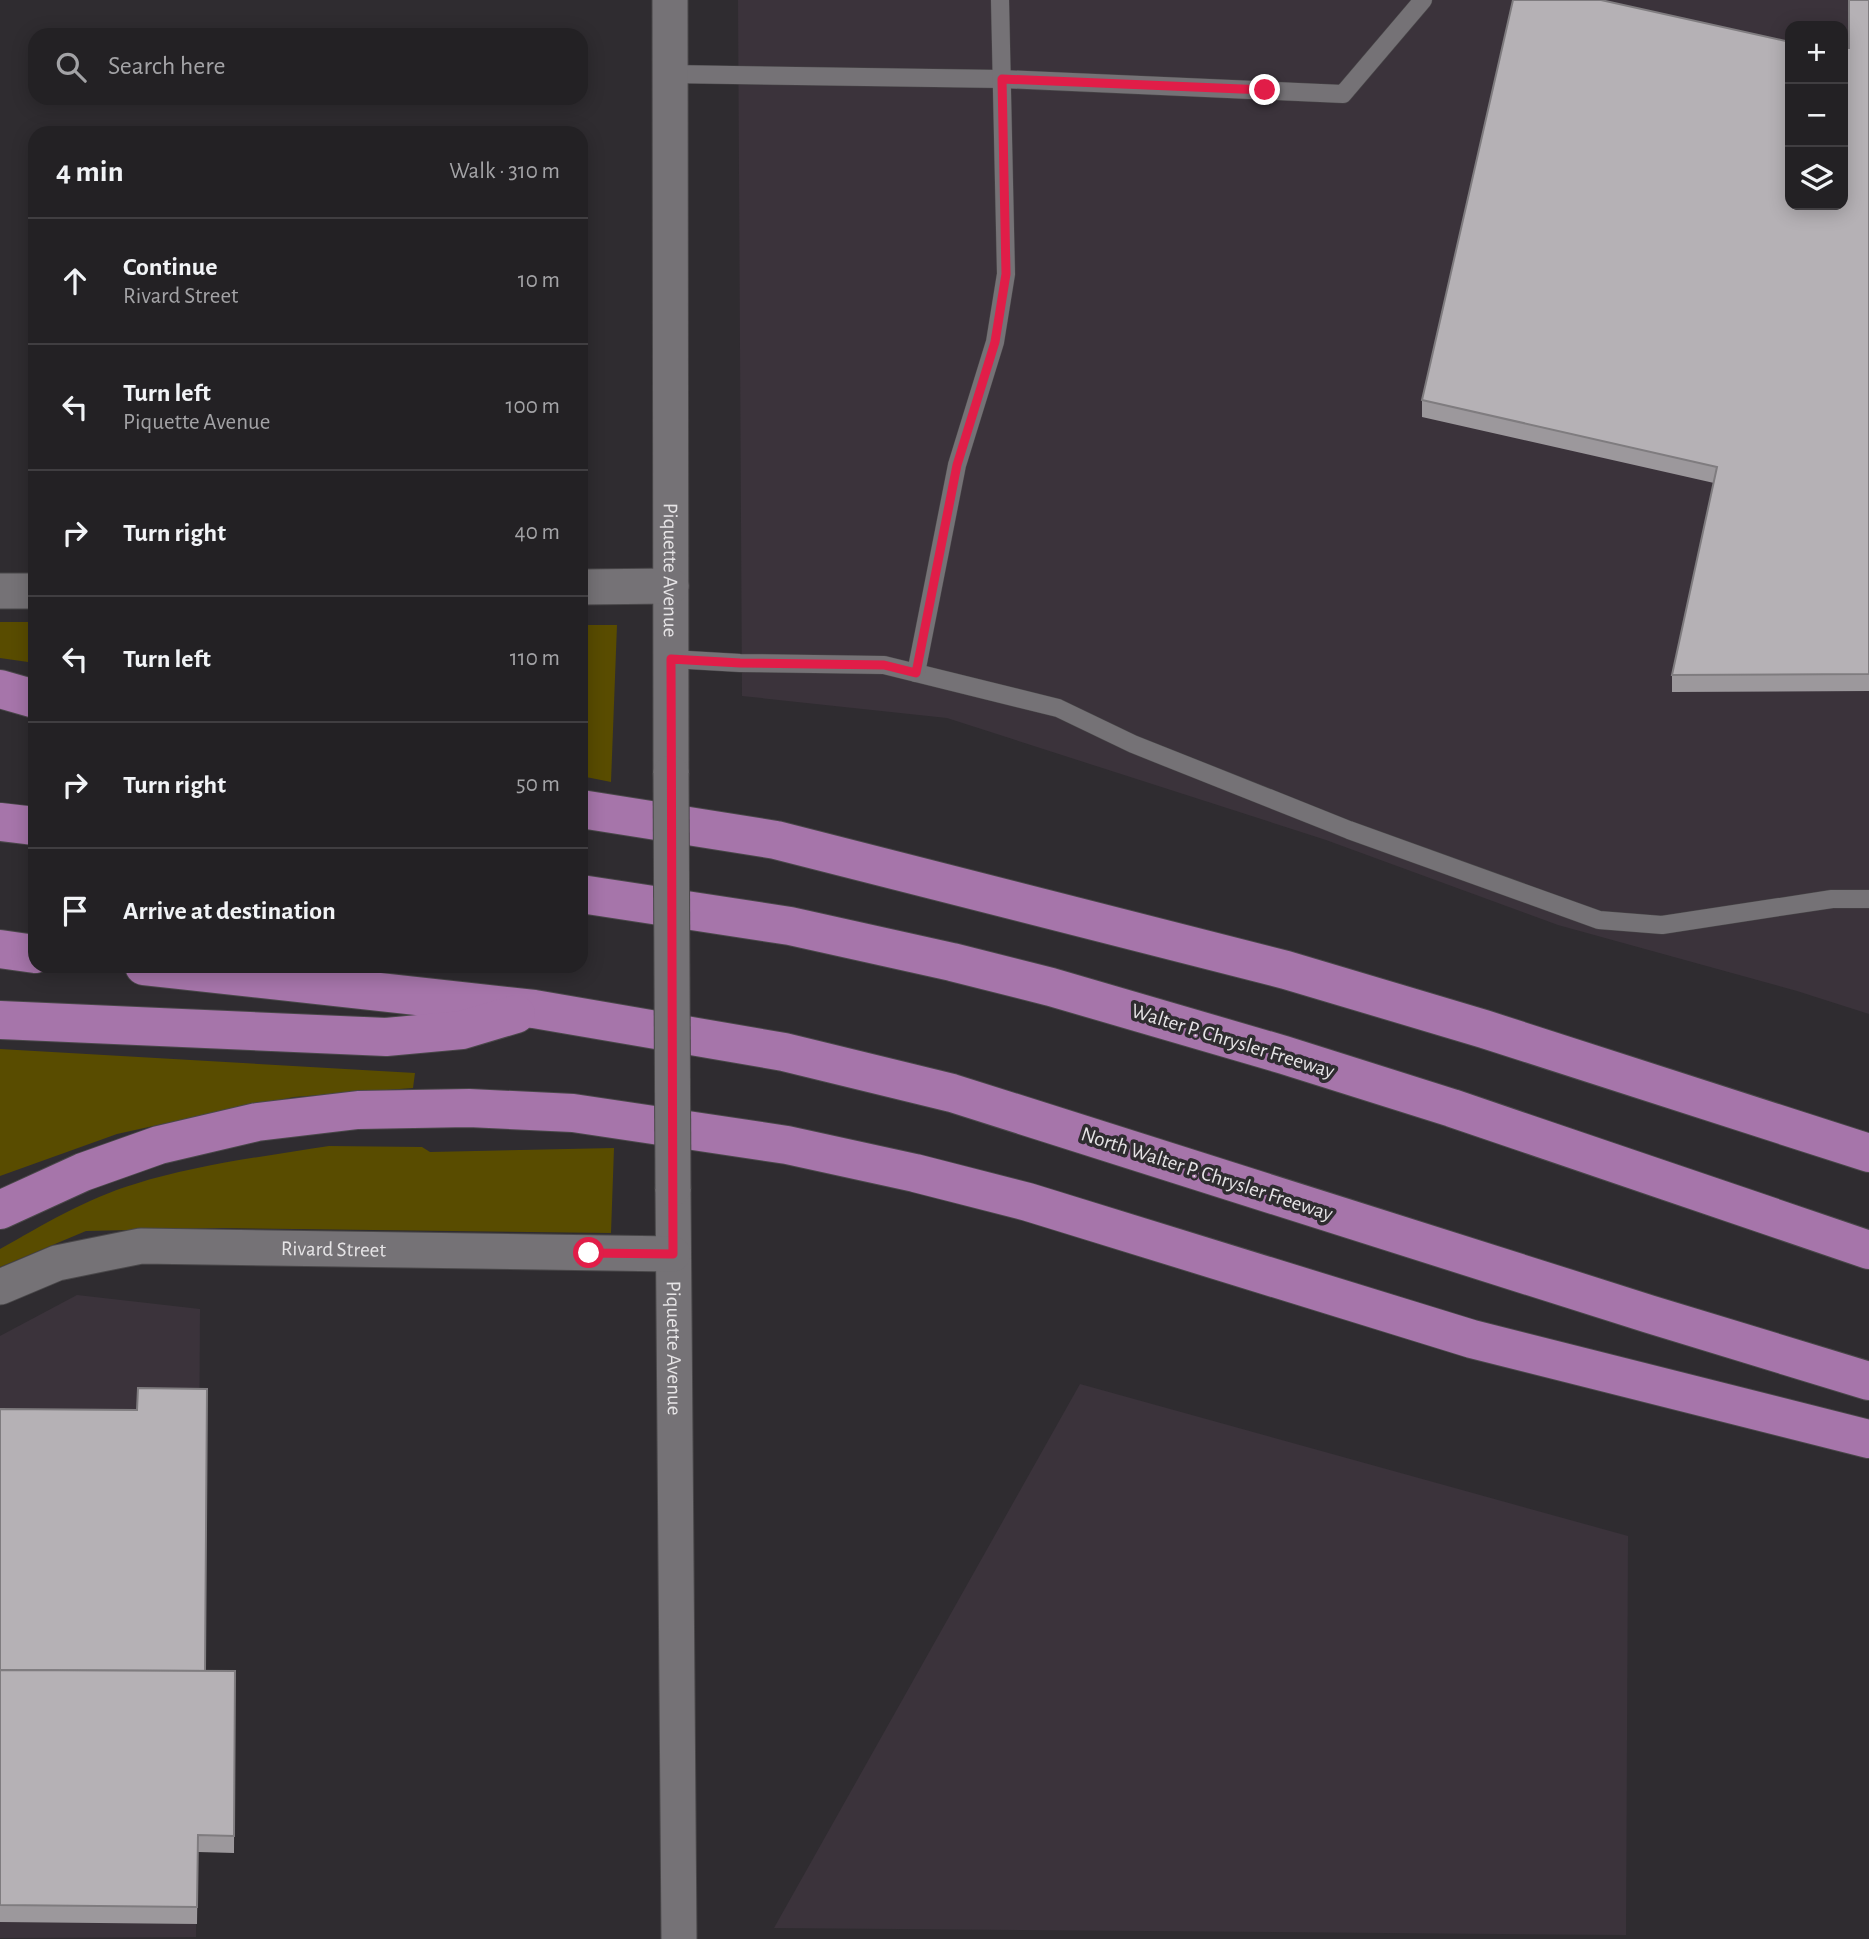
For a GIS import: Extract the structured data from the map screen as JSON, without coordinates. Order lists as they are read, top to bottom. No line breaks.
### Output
{"streets":{"highway":["Walter P. Chrysler Freeway","North Walter P. Chrysler Freeway"],"street":["Piquette Avenue","Rivard Street"]},"crossings":[["Piquette Avenue","Rivard Street"]],"page":{"map_buttons":["+","−"],"search":"Search here","heading":["4 min","Walk · 310 m"],"list":[["Continue","Rivard Street","10 m"],["Turn left","Piquette Avenue","100 m"],["Turn right","40 m"],["Turn left","110 m"],["Turn right","50 m"],"Arrive at destination"]}}
